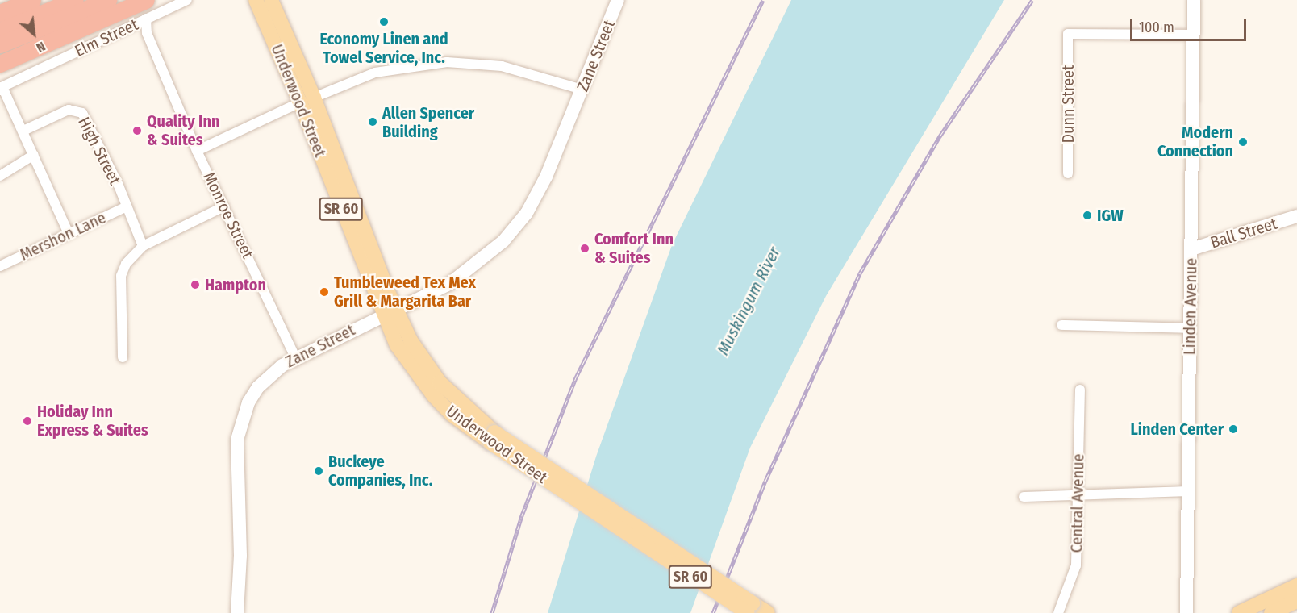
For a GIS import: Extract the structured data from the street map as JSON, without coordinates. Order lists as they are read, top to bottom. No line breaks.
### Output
{"streets":{"main road":["Zane Street","Underwood Street","SR 60","Ball Street","Linden Avenue"],"street":["Elm Street","Dunn Street","High Street","Monroe Street","Mershon Lane","Central Avenue"]},"crossings":[["Elm Street","Monroe Street"],["Zane Street","Underwood Street"],["Zane Street","Monroe Street"],["Underwood Street","SR 60"],["Dunn Street","Linden Avenue"],["High Street","Mershon Lane"],["Ball Street","Linden Avenue"]],"water":["Muskingum River"],"places":["Economy Linen and Towel Service, Inc.","Allen Spencer Building","Quality Inn & Suites","Modern Connection","IGW","Comfort Inn & Suites","Hampton","Tumbleweed Tex Mex Grill & Margarita Bar","Holiday Inn Express & Suites","Linden Center","Buckeye Companies, Inc."],"scale_bar":"100 m","north":"bottom right"}
